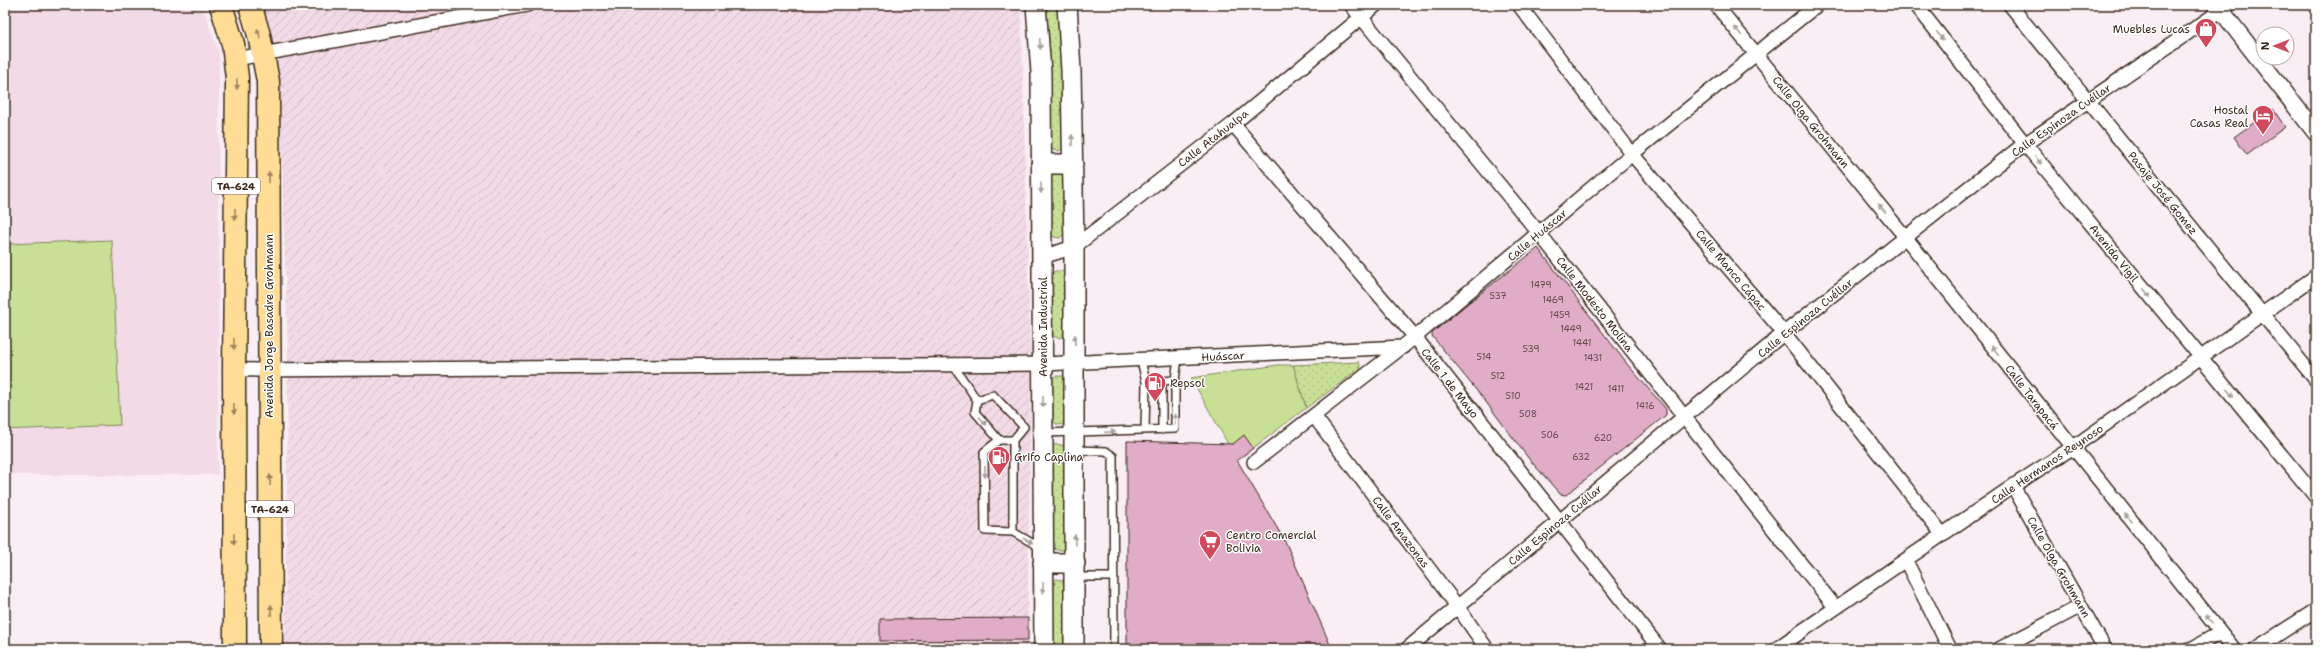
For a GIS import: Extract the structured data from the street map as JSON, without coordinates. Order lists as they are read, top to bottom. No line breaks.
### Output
{"streets":{"highway":["TA-624","Avenida Jorge Basadre Grohmann"],"main road":["Avenida Industrial"],"street":["Calle Espinoza Cuéllar","Calle Olga Grohmann","Calle Atahualpa","Pasaje José Gomez","Calle Huáscar","Avenida Vigil","Calle Manco Cápac","Calle Modesto Molina","Huáscar","Calle 1 de Mayo","Calle Tarapacá","Calle Hermanos Reynoso","Calle Amazonas"]},"crossings":[["Calle Espinoza Cuéllar","Calle Olga Grohmann"],["Calle Espinoza Cuéllar","Pasaje José Gomez"],["Calle Espinoza Cuéllar","Avenida Vigil"],["Calle Espinoza Cuéllar","Calle Manco Cápac"],["Calle Espinoza Cuéllar","Calle Modesto Molina"],["Calle Espinoza Cuéllar","Calle 1 de Mayo"],["Calle Espinoza Cuéllar","Calle Tarapacá"],["Calle Espinoza Cuéllar","Calle Amazonas"],["Calle Olga Grohmann","Calle Huáscar"],["Calle Olga Grohmann","Calle Tarapacá"],["Calle Olga Grohmann","Calle Hermanos Reynoso"],["Calle Atahualpa","Calle Modesto Molina"],["Calle Atahualpa","Avenida Industrial"],["Calle Atahualpa","Calle 1 de Mayo"],["TA-624","Huáscar"],["Pasaje José Gomez","Calle Hermanos Reynoso"],["Calle Huáscar","Calle Manco Cápac"],["Calle Huáscar","Calle Modesto Molina"],["Calle Huáscar","Huáscar"],["Calle Huáscar","Calle 1 de Mayo"],["Calle Huáscar","Calle Amazonas"],["Avenida Vigil","Calle Hermanos Reynoso"],["Calle Manco Cápac","Calle Hermanos Reynoso"],["Calle Modesto Molina","Calle Hermanos Reynoso"],["Avenida Jorge Basadre Grohmann","Huáscar"],["Avenida Industrial","Huáscar"],["Calle Tarapacá","Calle Hermanos Reynoso"]],"one_way":["Calle Olga Grohmann","Avenida Vigil","Calle Tarapacá"],"places":{"shop":["Muebles Lucas"],"hotel":["Hostal Casas Real"],"fuel station":["Repsol","Grifo Caplina"],"supermarket":["Centro Comercial Bolivia"]},"house_numbers":["1479","537","1469","1459","1449","1441","539","514","1431","512","1421","1411","510","1416","508","506","620","632"],"north":"left"}
